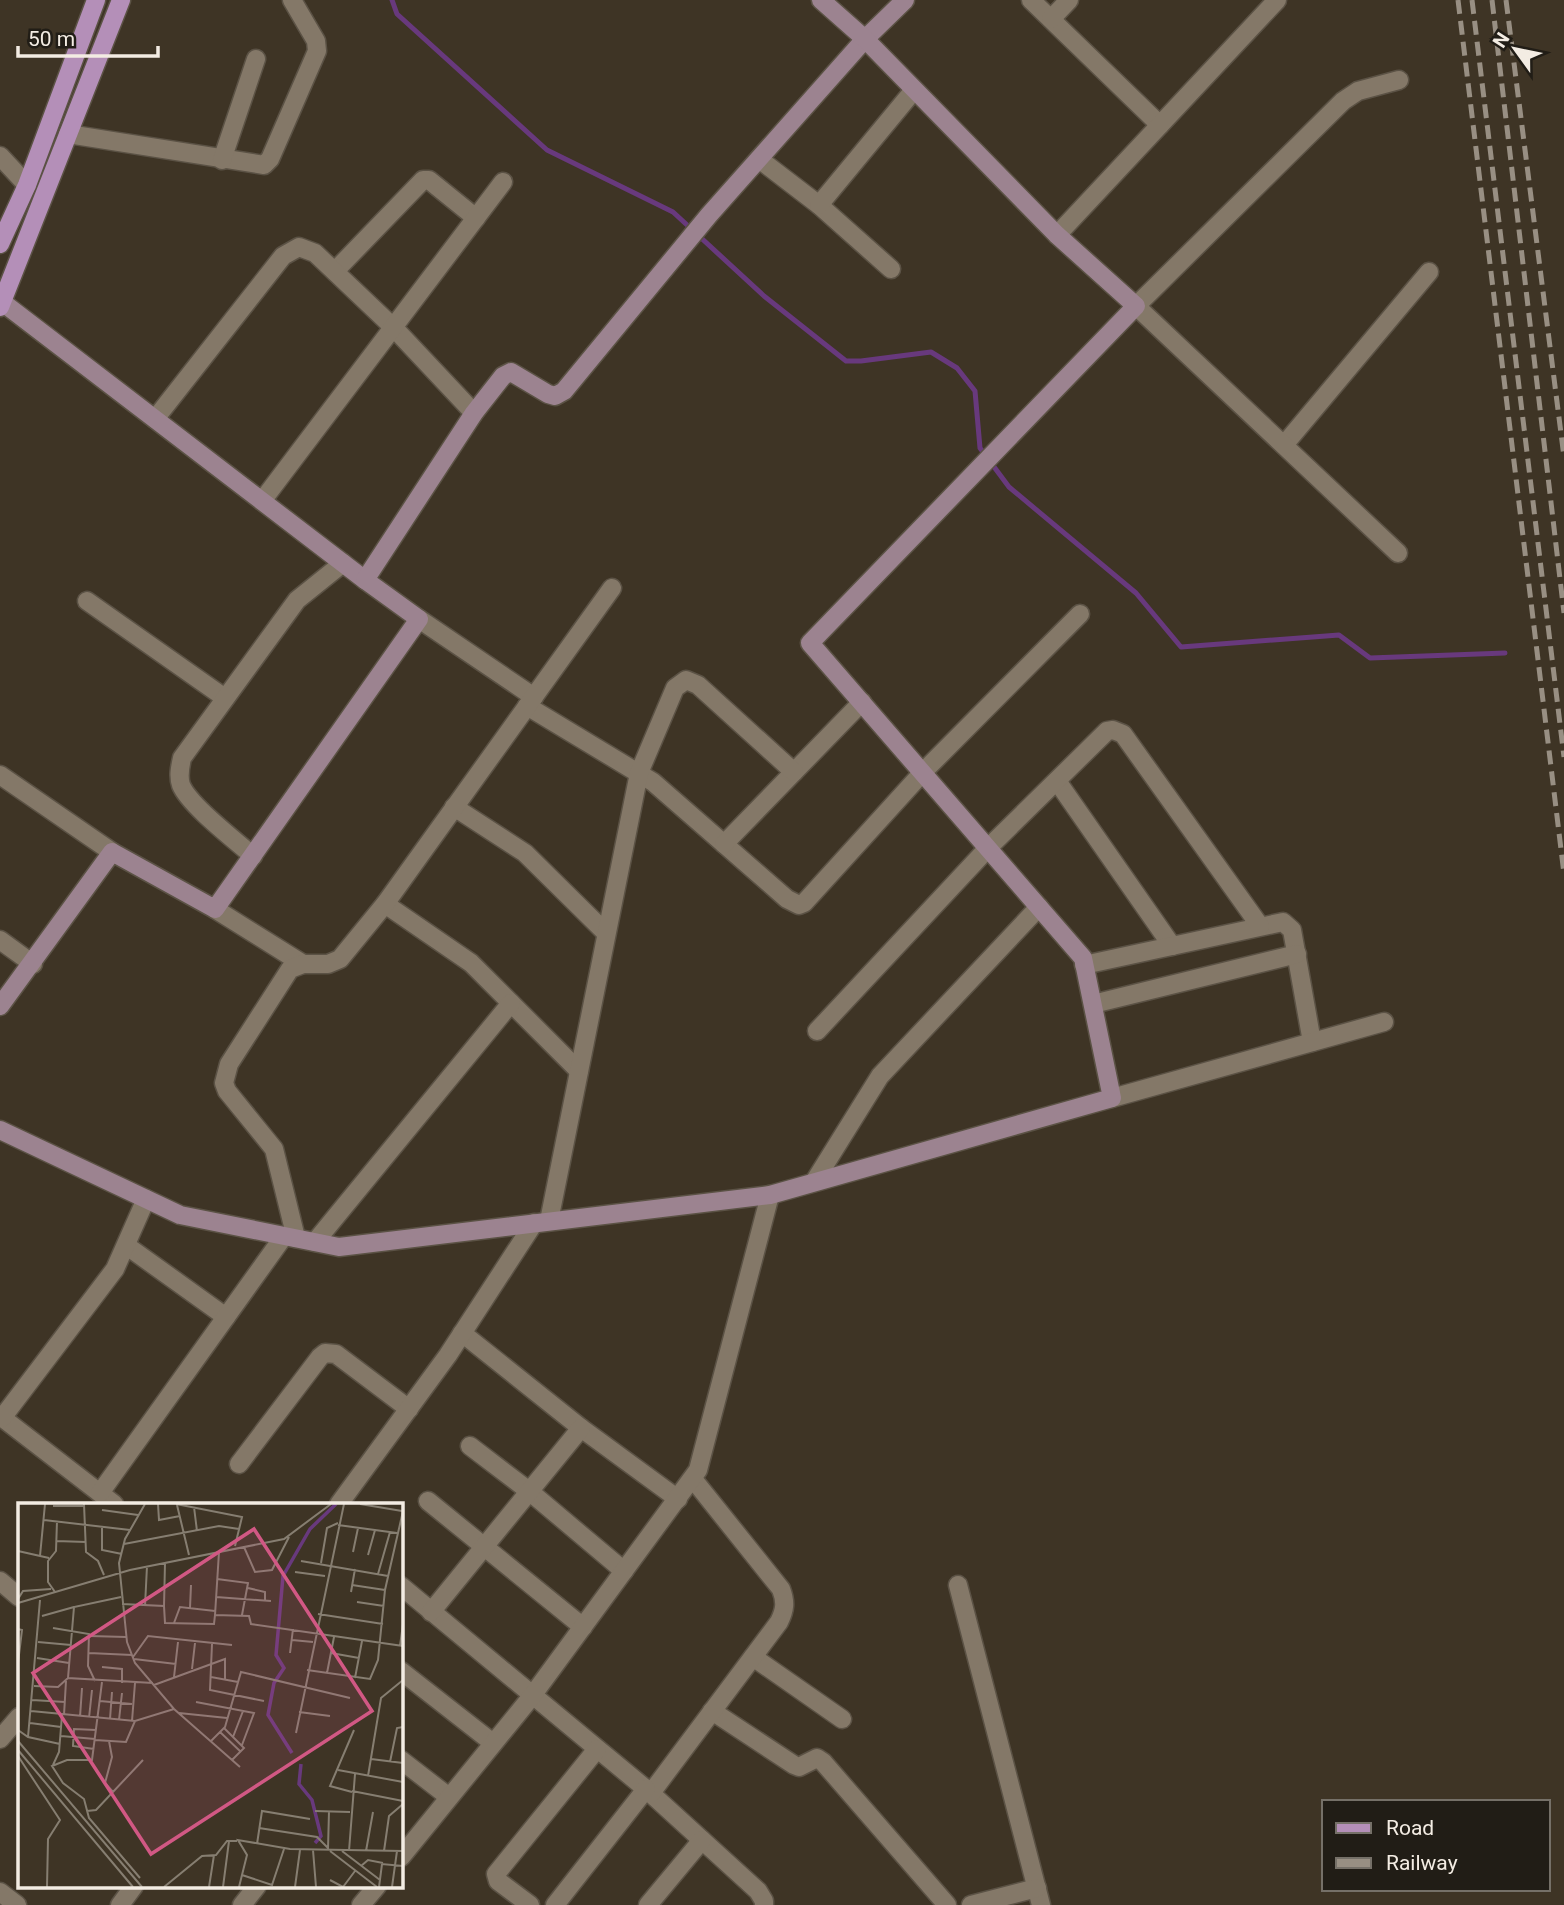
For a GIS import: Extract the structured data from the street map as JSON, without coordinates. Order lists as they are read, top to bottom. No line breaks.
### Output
{"legend":["Road","Railway"],"scale_bar":"50 m","north":"top left"}
